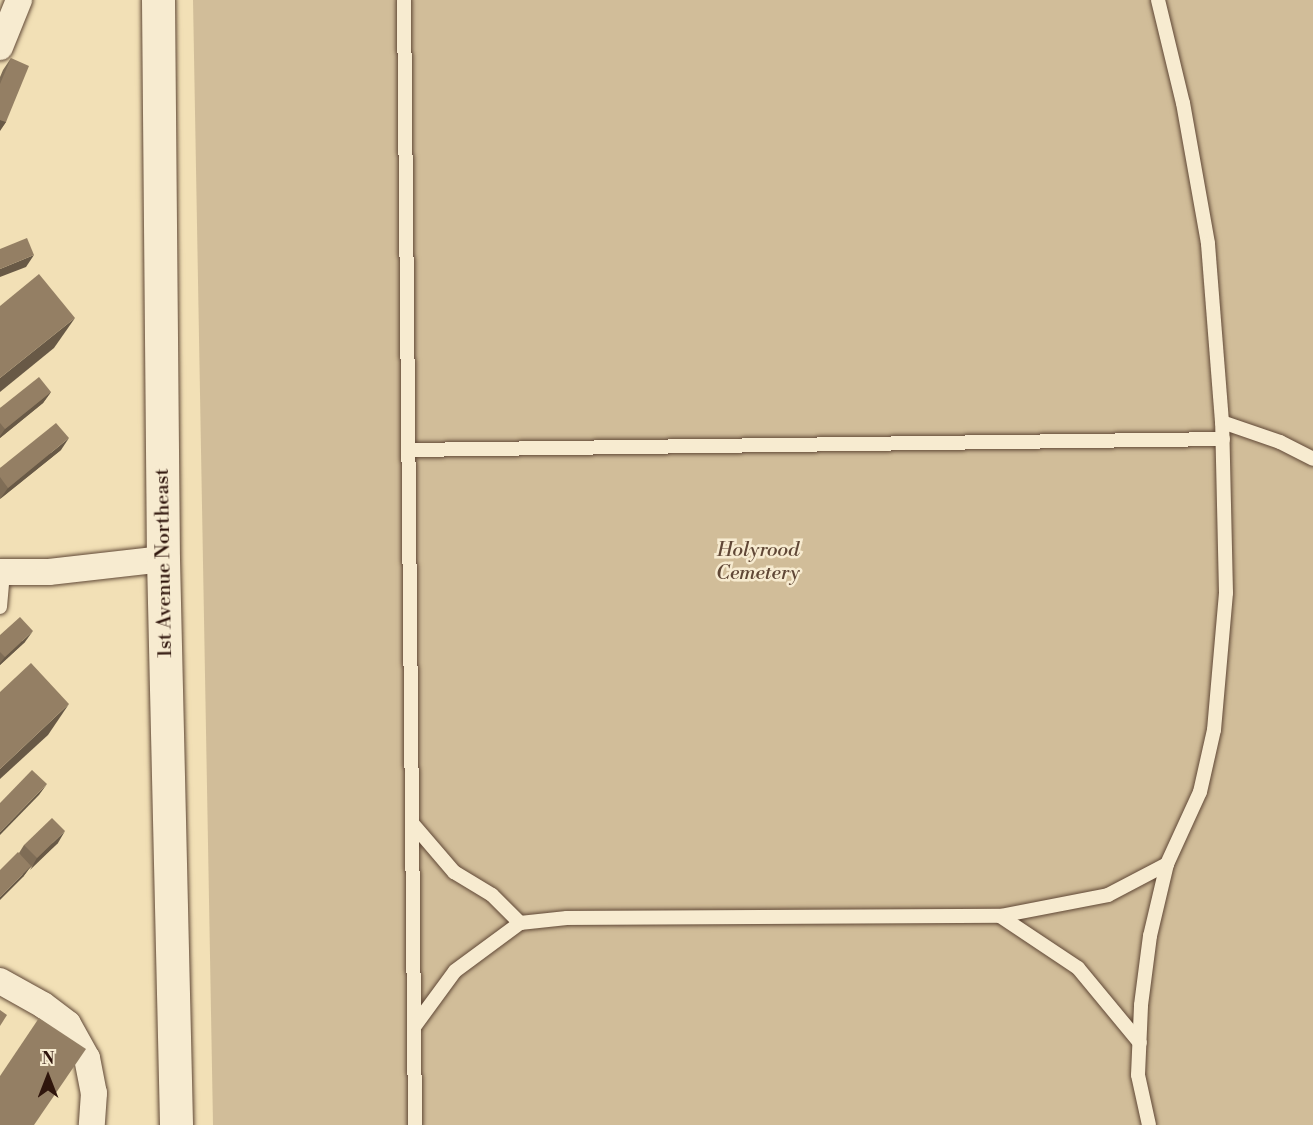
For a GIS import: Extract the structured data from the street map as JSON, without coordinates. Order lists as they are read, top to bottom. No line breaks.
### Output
{"streets":{"street":["1st Avenue Northeast"]},"parks":["Holyrood Cemetery"],"north":"top"}
